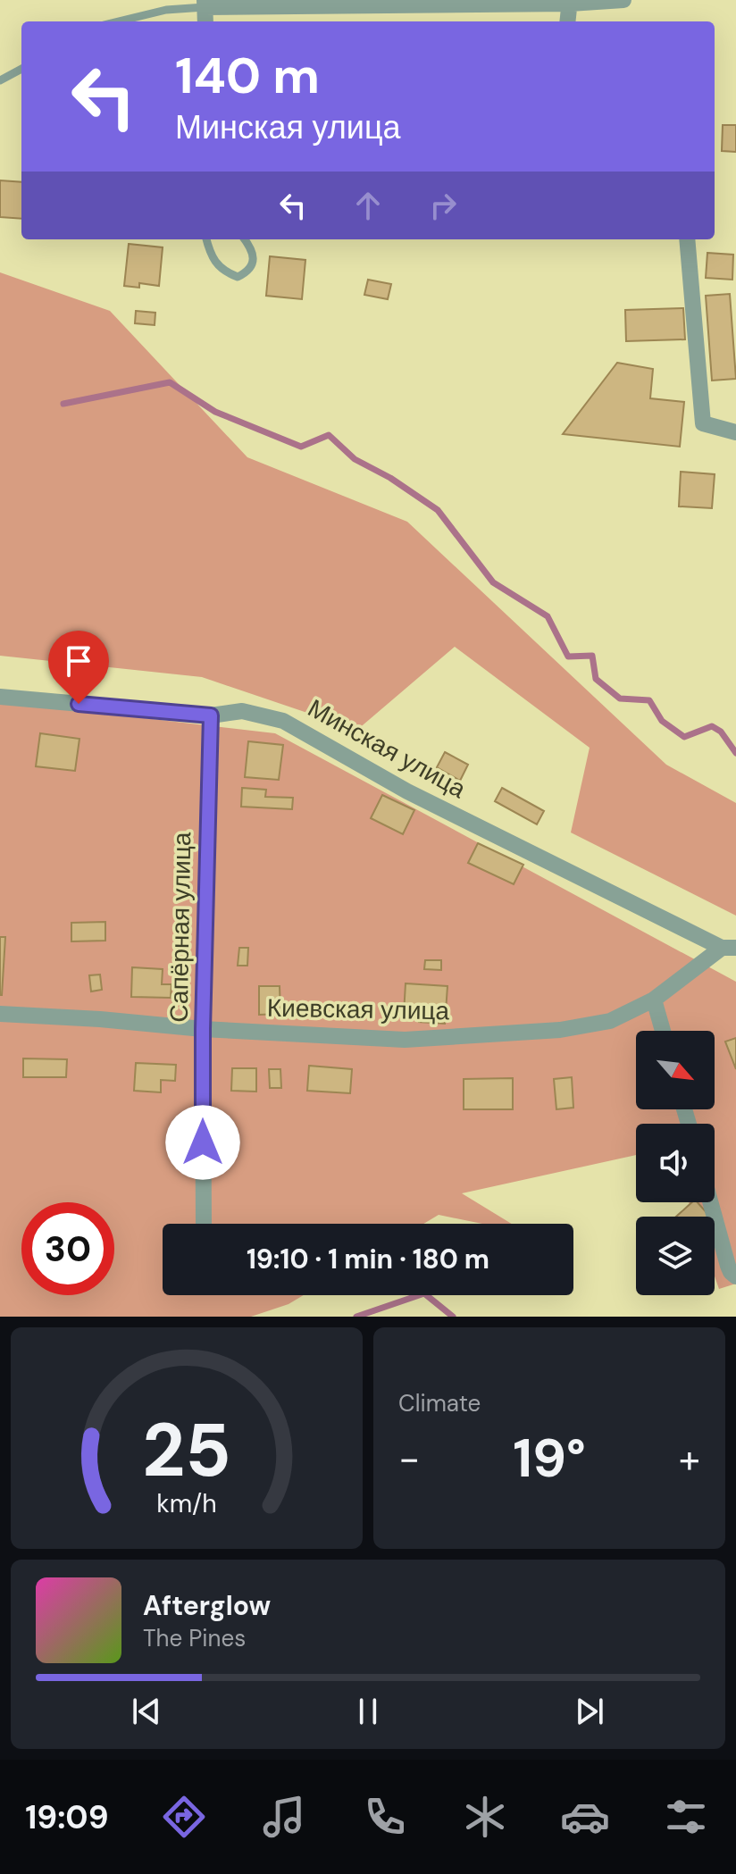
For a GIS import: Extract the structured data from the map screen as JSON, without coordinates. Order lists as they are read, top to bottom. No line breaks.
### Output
{"streets":{"street":["Минская улица","Сапёрная улица","Киевская улица"]},"crossings":[["Минская улица","Сапёрная улица"],["Минская улица","Киевская улица"],["Сапёрная улица","Киевская улица"]],"north":"bottom right","page":{"turn":["140 m","Минская улица"],"limit":"30","trip":"19:10 · 1 min · 180 m","tile":"Climate","heat":["−","19°","+"],"song":["Afterglow","The Pines"],"tabs":"19:09","gauge":["25","km/h"]}}
